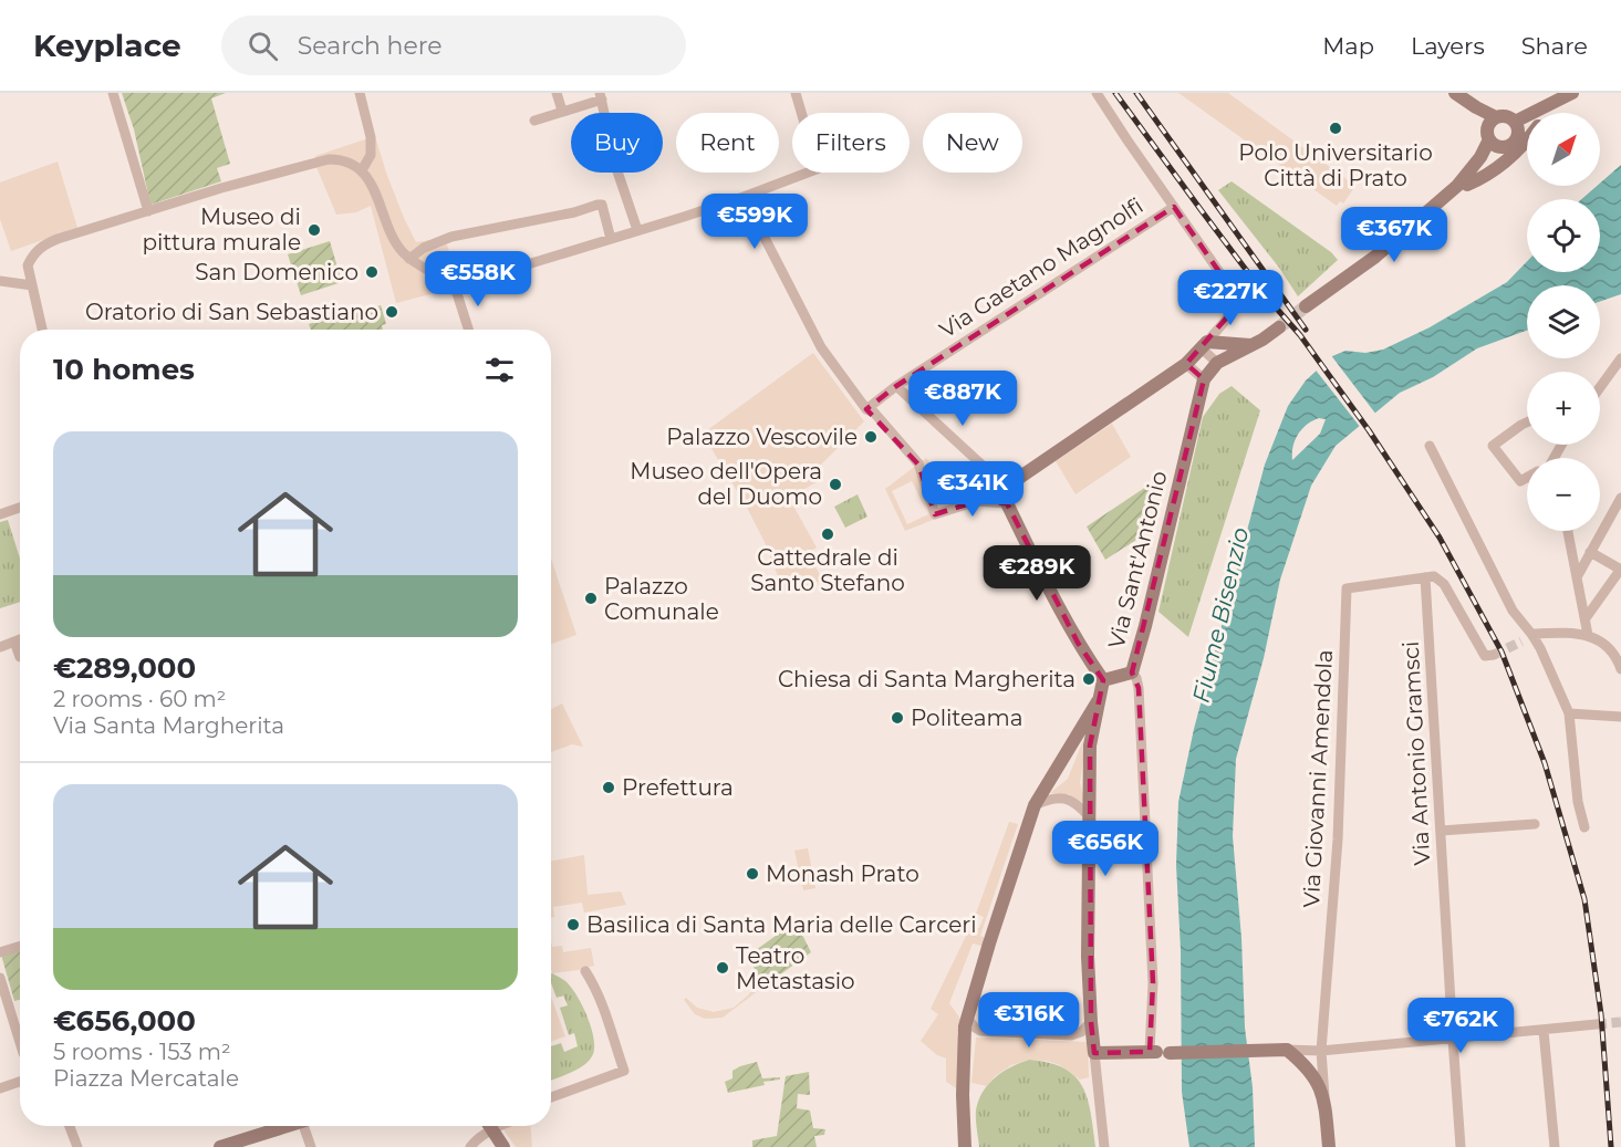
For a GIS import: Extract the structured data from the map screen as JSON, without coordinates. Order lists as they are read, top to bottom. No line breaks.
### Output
{"streets":{"street":["Via Gaetano Magnolfi","Via Sant'Antonio","Via Antonio Gramsci","Via Giovanni Amendola"]},"crossings":[["Via Antonio Gramsci","Via Giovanni Amendola"]],"water":["Fiume Bisenzio"],"places":["Polo Universitario Città di Prato","Museo di pittura murale","San Domenico","Oratorio di San Sebastiano","Palazzo Vescovile","Museo dell'Opera del Duomo","Cattedrale di Santo Stefano","Palazzo Comunale","Chiesa di Santa Margherita","Politeama","Prefettura","Monash Prato","Basilica di Santa Maria delle Carceri","Teatro Metastasio"],"north":"top right","page":{"header":"Keyplace","search":"Search here","nav":["Map","Layers","Share"],"map_buttons":["+","−"],"chip":["Buy","Rent","Filters","New"],"price":["€599K","€367K","€558K","€227K","€887K","€341K","€289K","€656K","€316K","€762K"],"heading":"10 homes","list":[{"name":"€289,000","note":"2 rooms · 60 m² · Via Santa Margherita"},{"name":"€656,000","note":"5 rooms · 153 m² · Piazza Mercatale"}]}}
